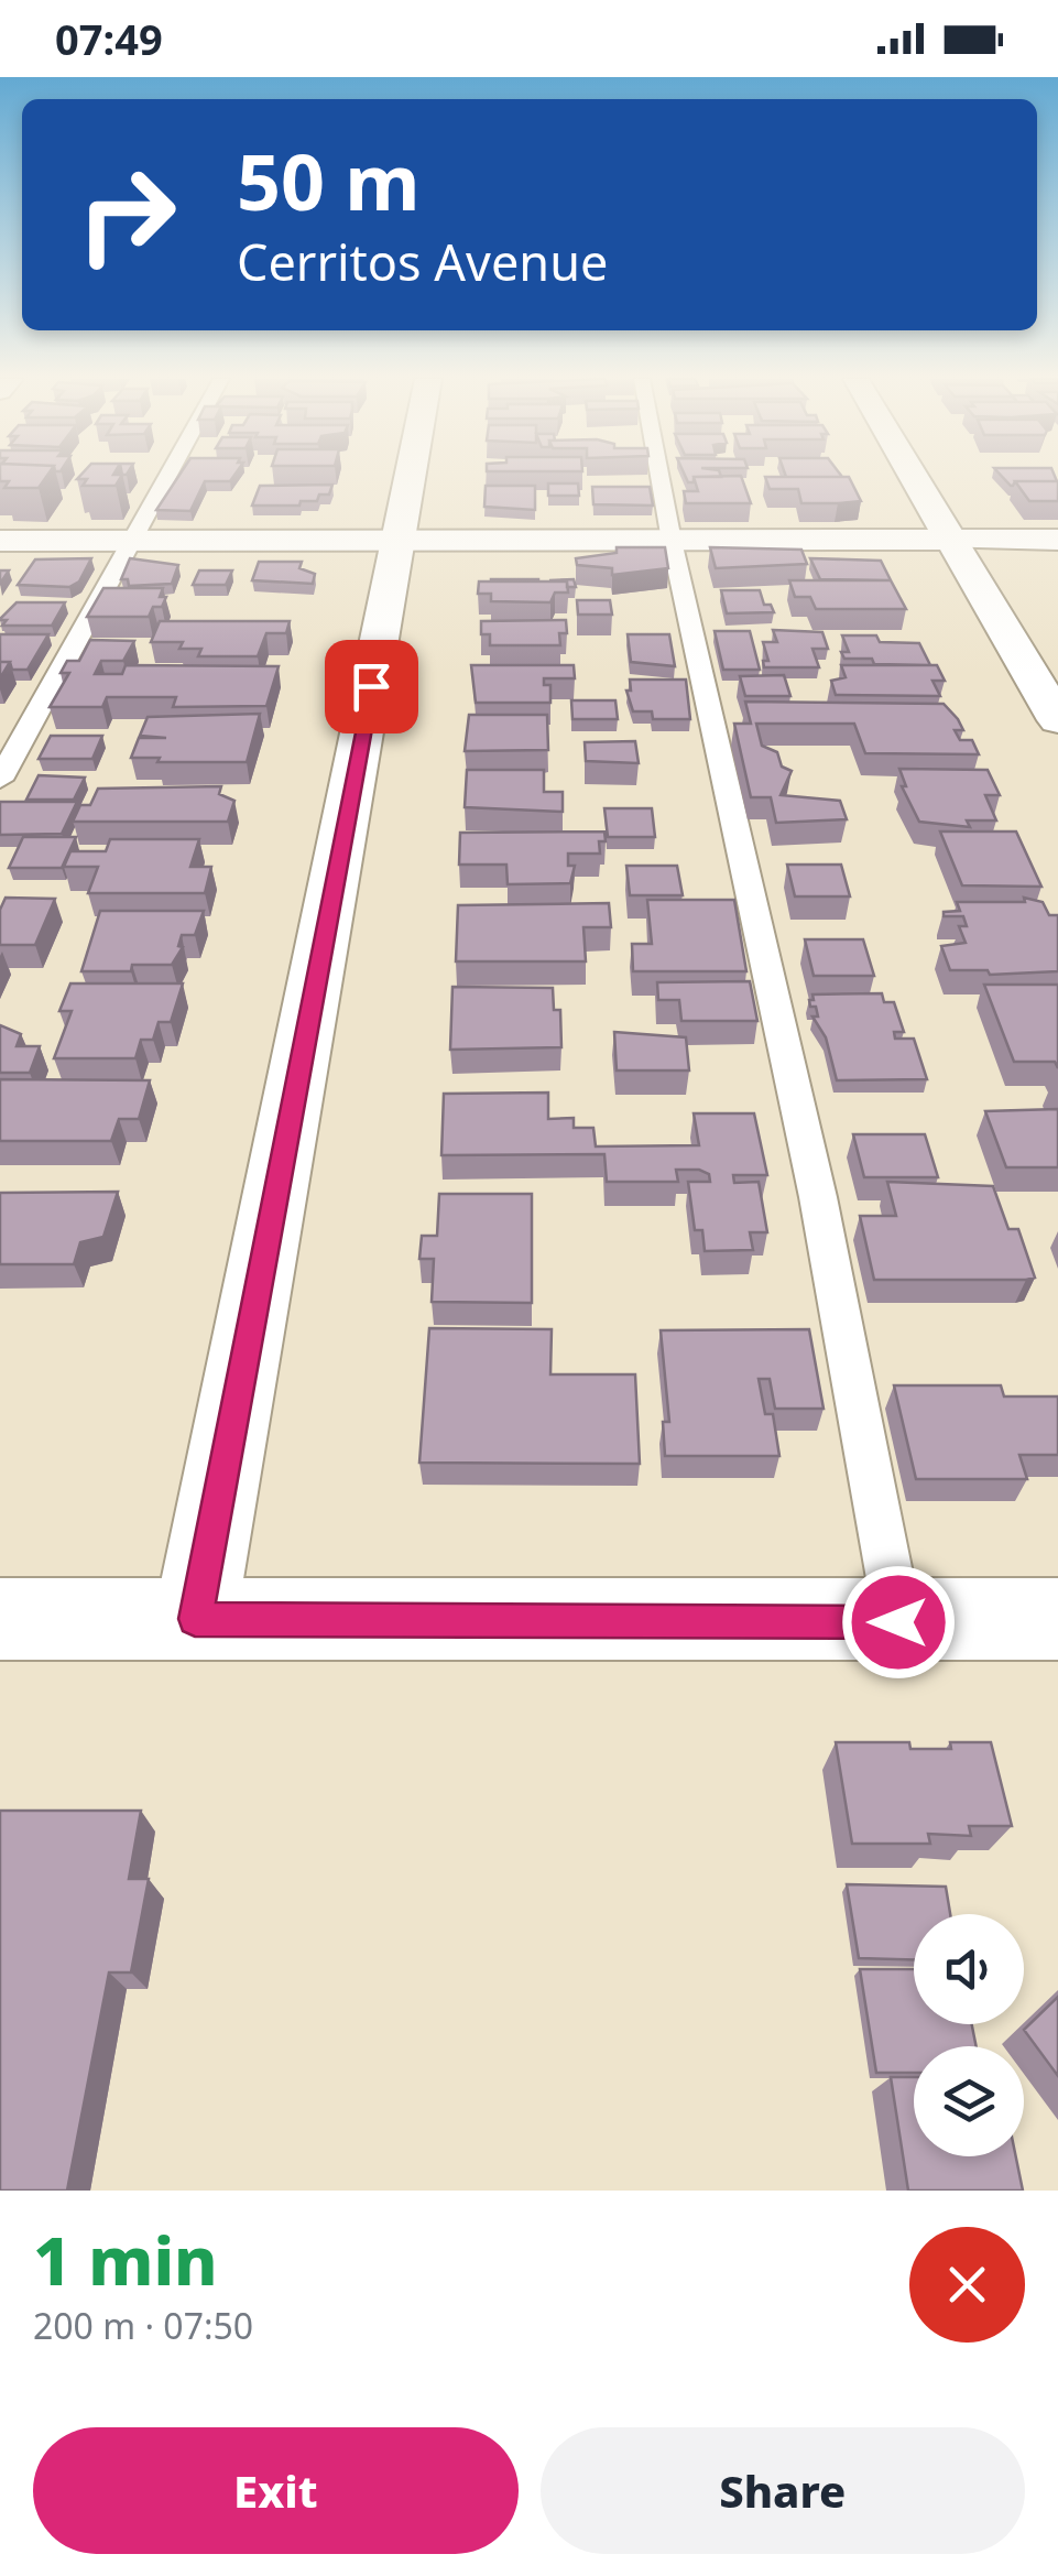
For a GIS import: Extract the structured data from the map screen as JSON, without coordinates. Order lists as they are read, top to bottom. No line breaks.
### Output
{"page":{"status":"07:49","turn":["50 m","Cerritos Avenue"],"heading":["1 min","200 m · 07:50"],"buttons":["Exit","Share"]}}
